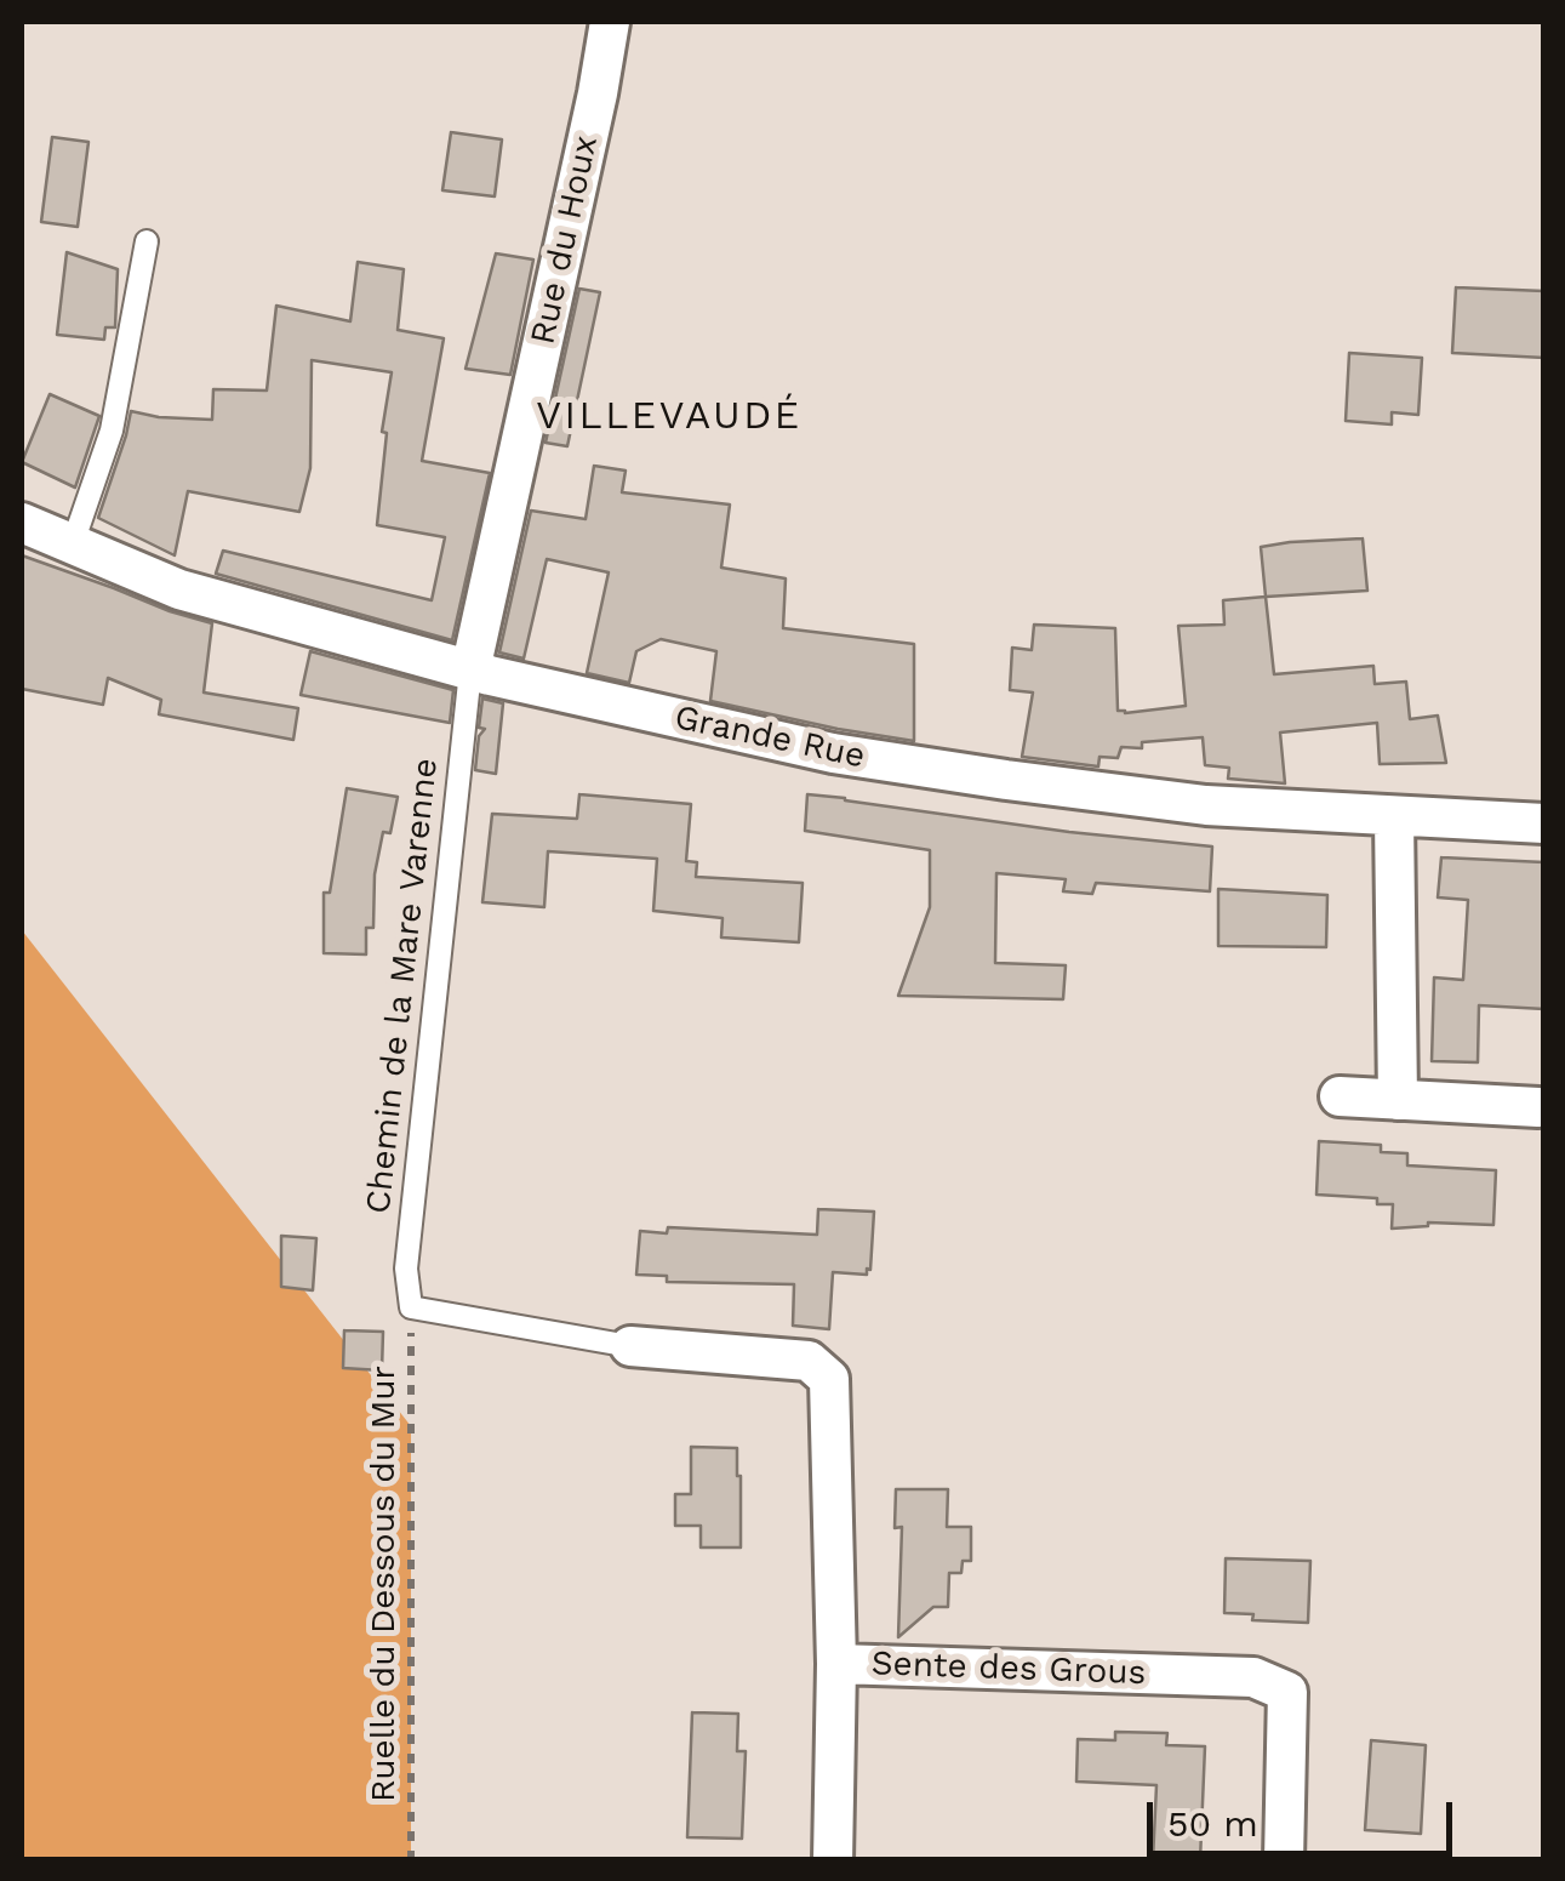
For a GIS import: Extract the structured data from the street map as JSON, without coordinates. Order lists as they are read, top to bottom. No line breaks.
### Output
{"streets":{"street":["Rue du Houx","Grande Rue","Sente des Grous"],"lane":["Chemin de la Mare Varenne"],"path":["Ruelle du Dessous du Mur"]},"crossings":[["Rue du Houx","Grande Rue"],["Rue du Houx","Chemin de la Mare Varenne"],["Grande Rue","Chemin de la Mare Varenne"],["Chemin de la Mare Varenne","Ruelle du Dessous du Mur"],["Chemin de la Mare Varenne","Sente des Grous"],["Ruelle du Dessous du Mur","Sente des Grous"]],"districts":["VILLEVAUDÉ"],"scale_bar":"50 m"}
